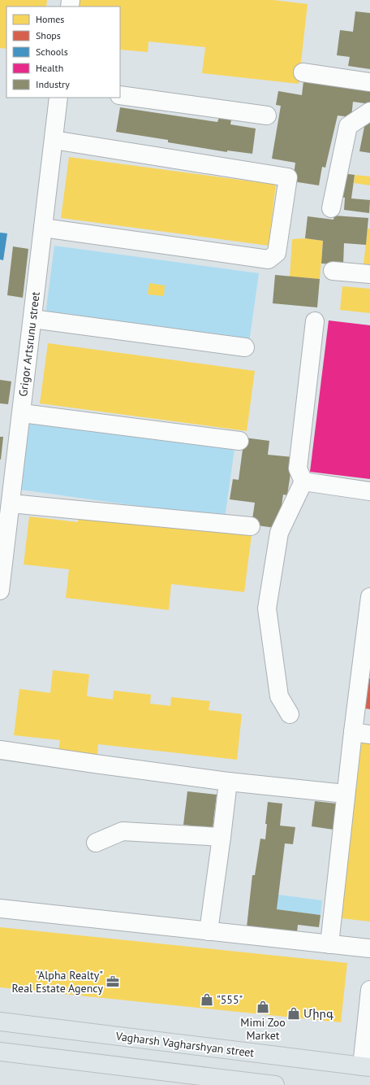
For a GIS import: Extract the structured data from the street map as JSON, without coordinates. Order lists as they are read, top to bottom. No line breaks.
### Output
{"streets":{"main road":["Vagharsh Vagharshyan street"],"street":["Grigor Artsrunu street"]},"places":{"office":["\"Alpha Realty\" Real Estate Agency"],"shop":["\"555\"","Mimi Zoo Market","Միրգ"]},"legend":["Homes","Shops","Schools","Health","Industry"]}
